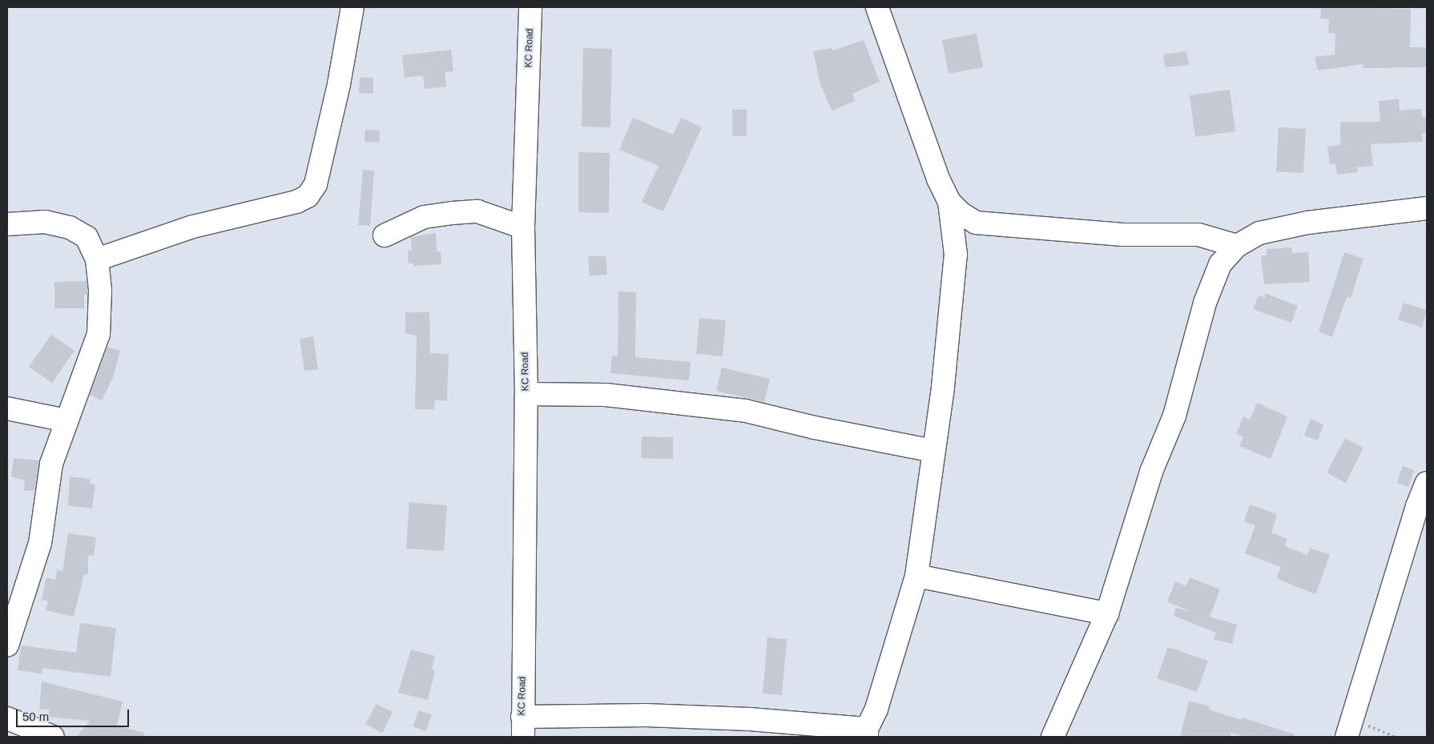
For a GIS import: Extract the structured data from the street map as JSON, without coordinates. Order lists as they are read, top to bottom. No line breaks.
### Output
{"streets":{"street":["KC Road"]},"scale_bar":"50 m"}
